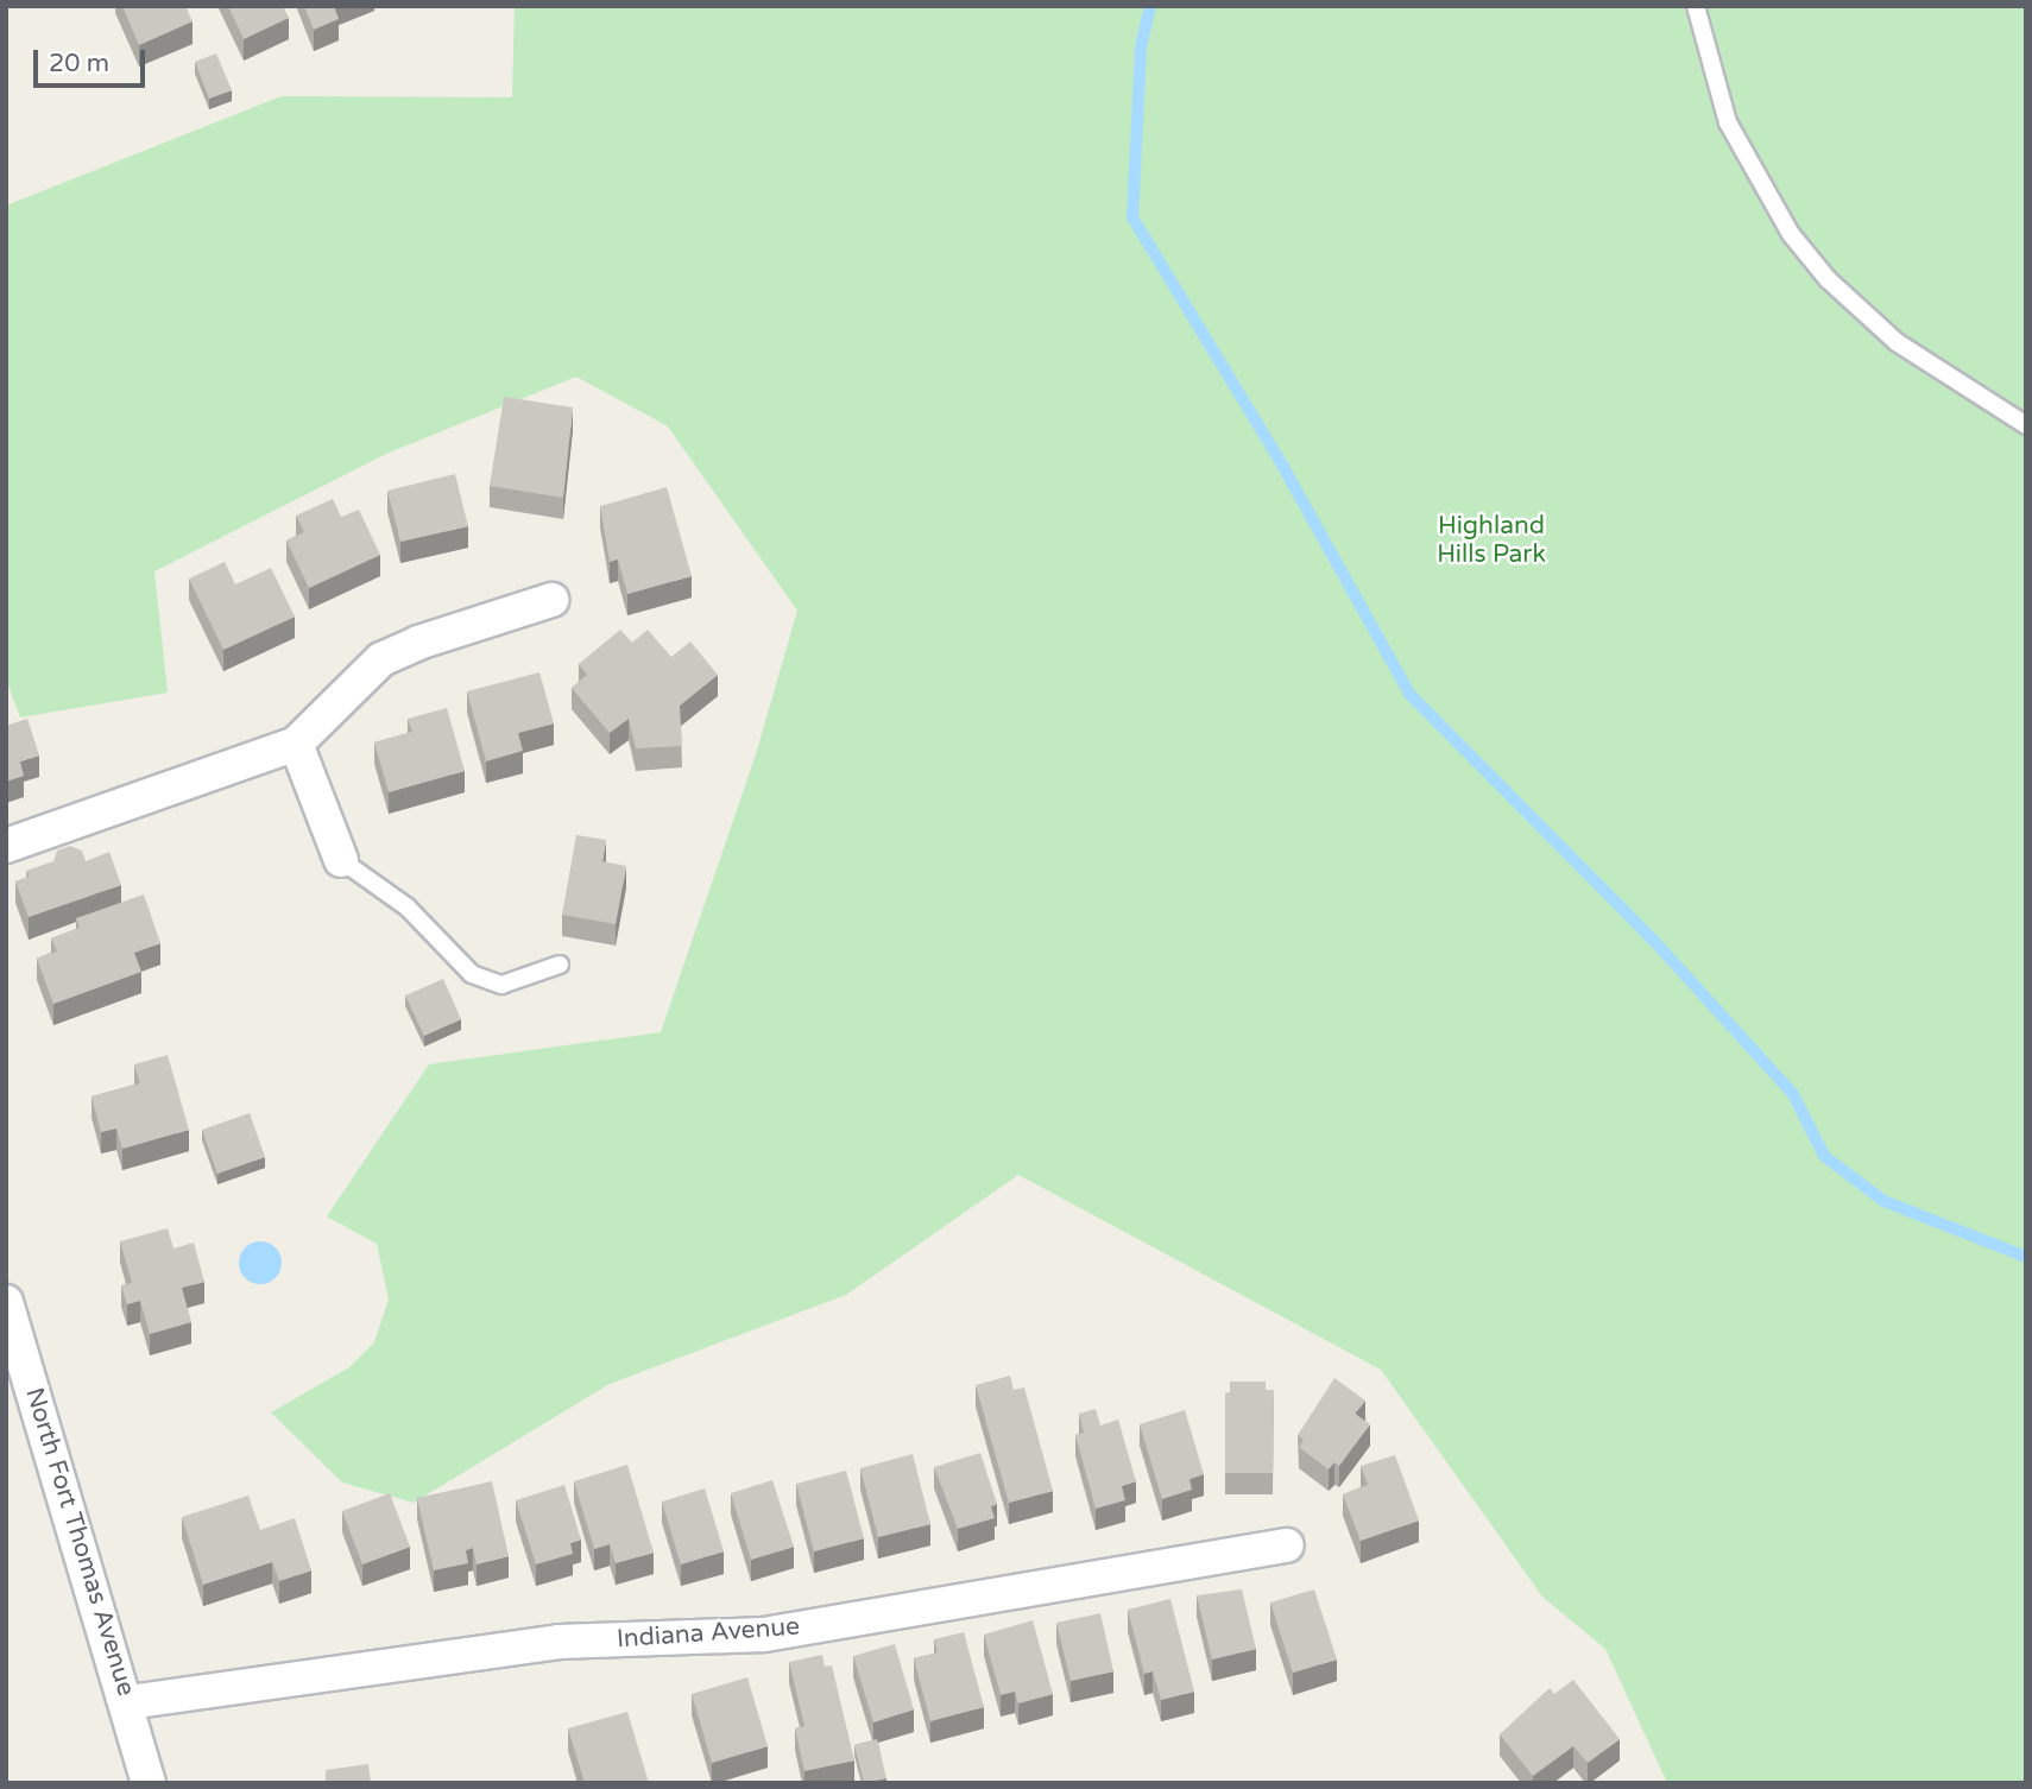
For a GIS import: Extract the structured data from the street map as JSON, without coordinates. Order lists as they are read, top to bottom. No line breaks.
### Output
{"streets":{"street":["North Fort Thomas Avenue","Indiana Avenue"]},"crossings":[["North Fort Thomas Avenue","Indiana Avenue"]],"parks":["Highland Hills Park"],"scale_bar":"20 m"}
